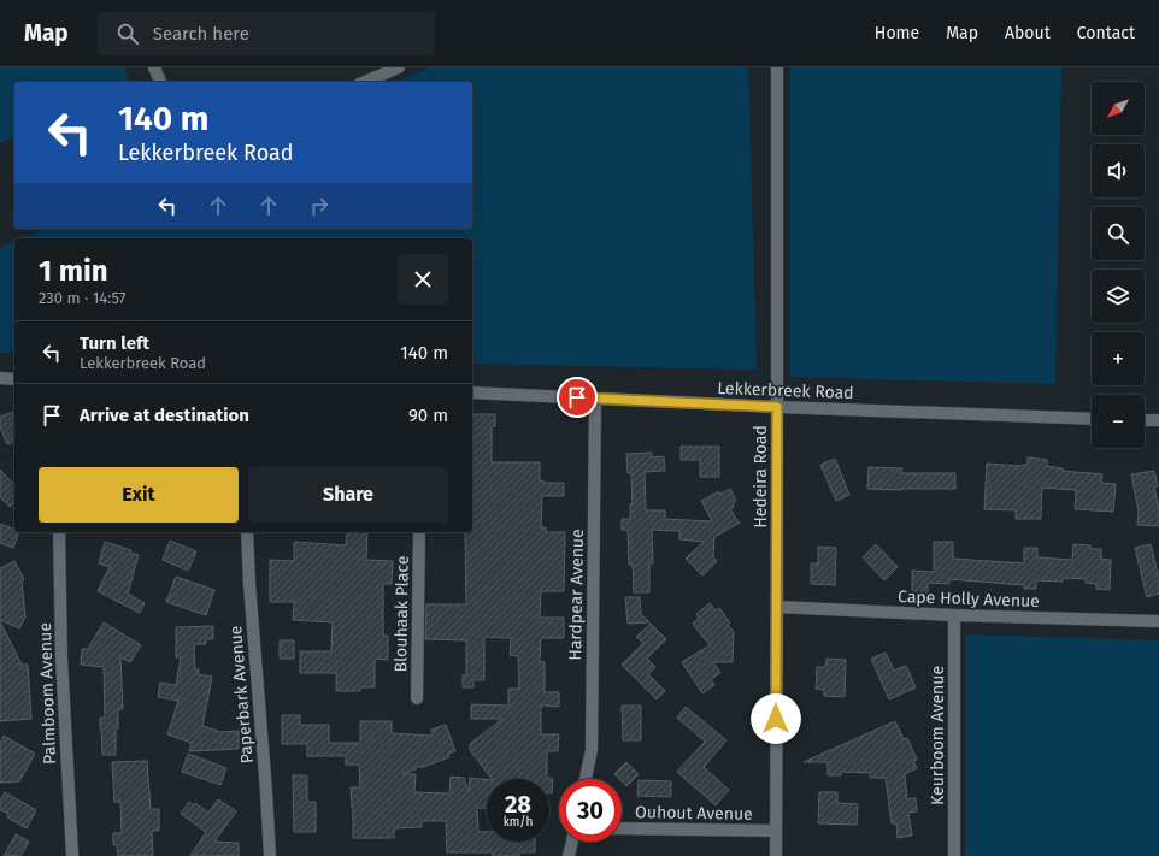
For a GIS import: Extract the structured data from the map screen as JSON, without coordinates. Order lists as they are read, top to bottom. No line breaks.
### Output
{"streets":{"street":["Lekkerbreek Road","Hedeira Road","Hardpear Avenue","Cape Holly Avenue","Blouhaak Place","Palmboom Avenue","Paperbark Avenue","Keurboom Avenue","Ouhout Avenue"]},"crossings":[["Lekkerbreek Road","Hedeira Road"],["Lekkerbreek Road","Hardpear Avenue"],["Hedeira Road","Cape Holly Avenue"],["Hedeira Road","Ouhout Avenue"],["Cape Holly Avenue","Keurboom Avenue"]],"north":"bottom left","page":{"header":"Map","search":"Search here","nav":["Home","Map","About","Contact"],"map_buttons":["+","−"],"turn":["140 m","Lekkerbreek Road"],"heading":["1 min","230 m · 14:57"],"list":[{"name":"Turn left","note":"Lekkerbreek Road","value":"140 m"},{"name":"Arrive at destination","value":"90 m"}],"buttons":["Exit","Share"],"speed":"28 km/h","limit":"30"}}
